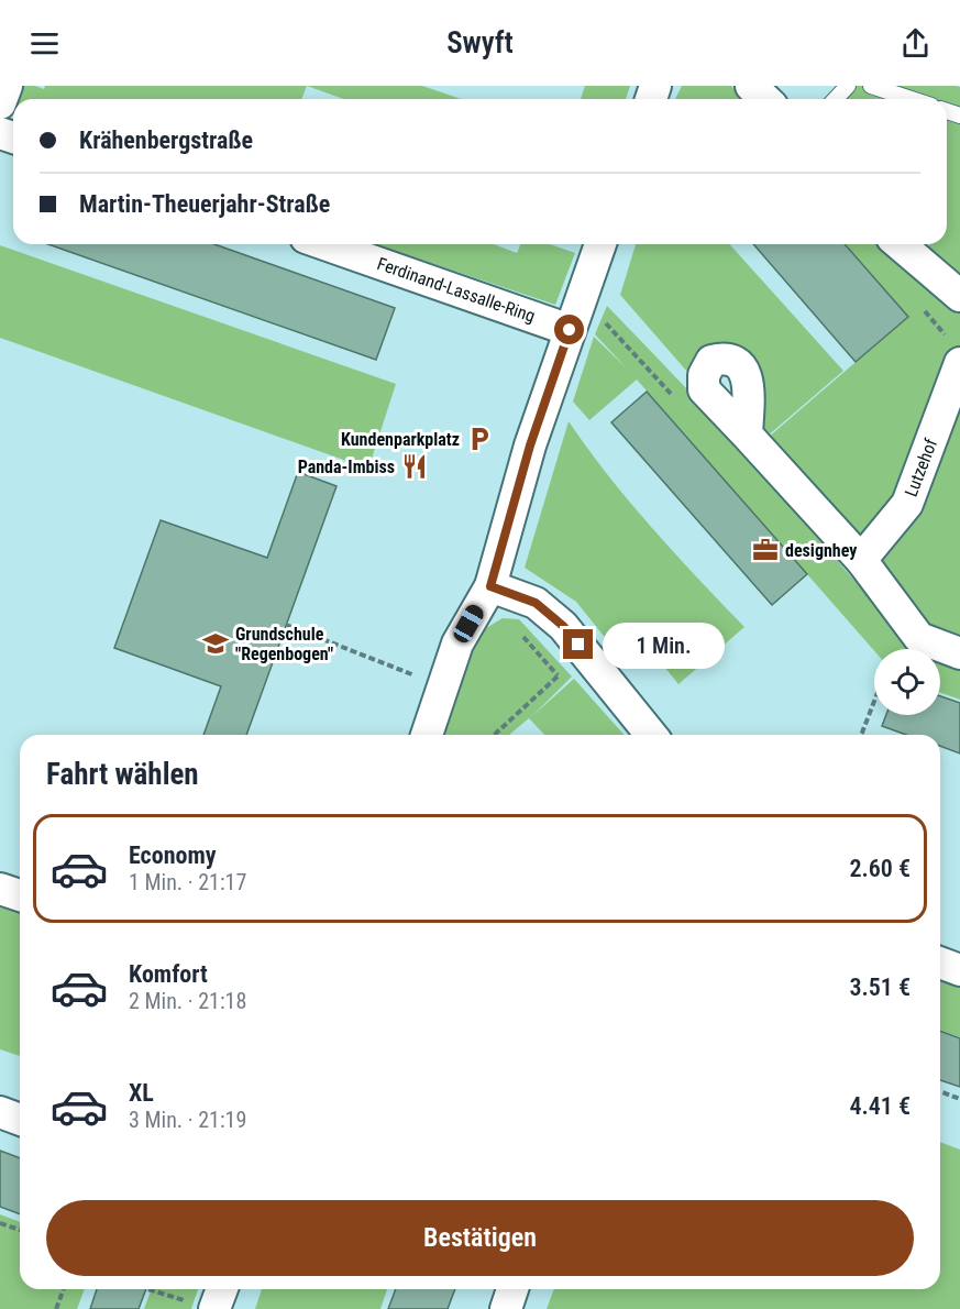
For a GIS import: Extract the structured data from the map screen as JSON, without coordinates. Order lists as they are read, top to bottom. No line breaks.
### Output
{"streets":{"street":["Ferdinand-Lassalle-Ring","Lutzehof"]},"places":{"parking":["Kundenparkplatz"],"restaurant":["Panda-Imbiss"],"office":["designhey"],"school or university":["Grundschule \"Regenbogen\""]},"page":{"header":"Swyft","banner":["Krähenbergstraße","Martin-Theuerjahr-Straße"],"bubble":"1 Min.","heading":"Fahrt wählen","list":[{"name":"Economy","note":"1 Min. · 21:17","value":"2.60 €"},{"name":"Komfort","note":"2 Min. · 21:18","value":"3.51 €"},{"name":"XL","note":"3 Min. · 21:19","value":"4.41 €"}],"buttons":"Bestätigen"}}
